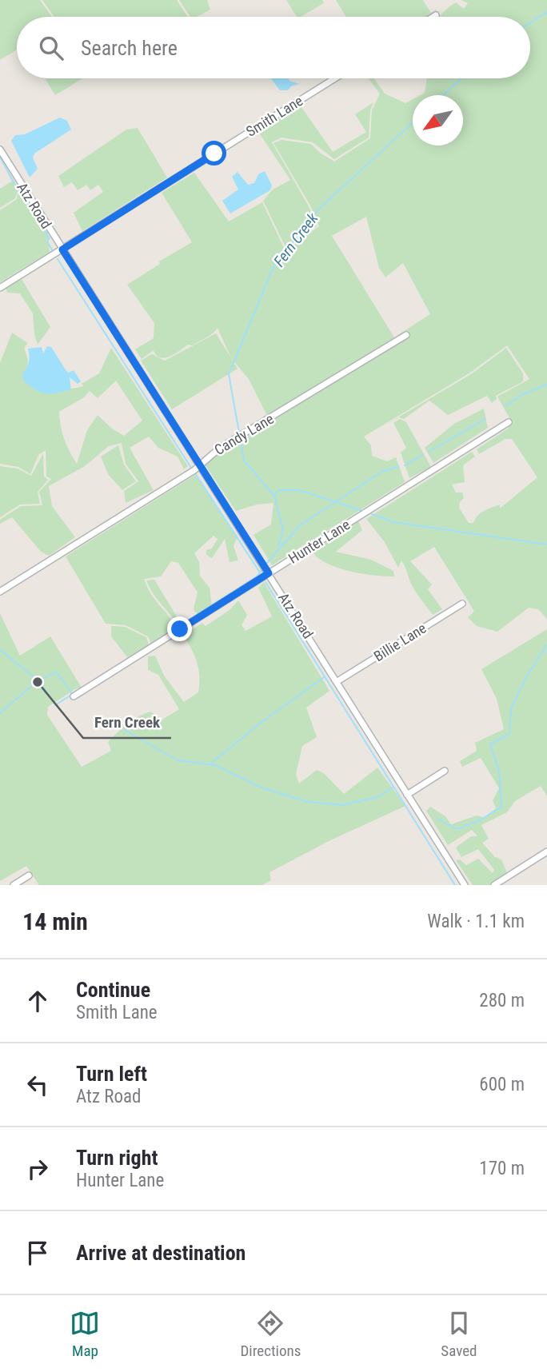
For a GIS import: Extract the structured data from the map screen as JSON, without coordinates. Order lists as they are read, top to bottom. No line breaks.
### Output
{"streets":{"street":["Smith Lane","Atz Road","Candy Lane","Hunter Lane","Billie Lane"]},"crossings":[["Smith Lane","Atz Road"],["Atz Road","Candy Lane"],["Atz Road","Hunter Lane"],["Atz Road","Billie Lane"]],"water":["Fern Creek"],"places":["Fern Creek"],"north":"bottom left","page":{"search":"Search here","heading":["14 min","Walk · 1.1 km"],"list":[["Continue","Smith Lane","280 m"],["Turn left","Atz Road","600 m"],["Turn right","Hunter Lane","170 m"],"Arrive at destination"],"nav":["Map","Directions","Saved"]}}
